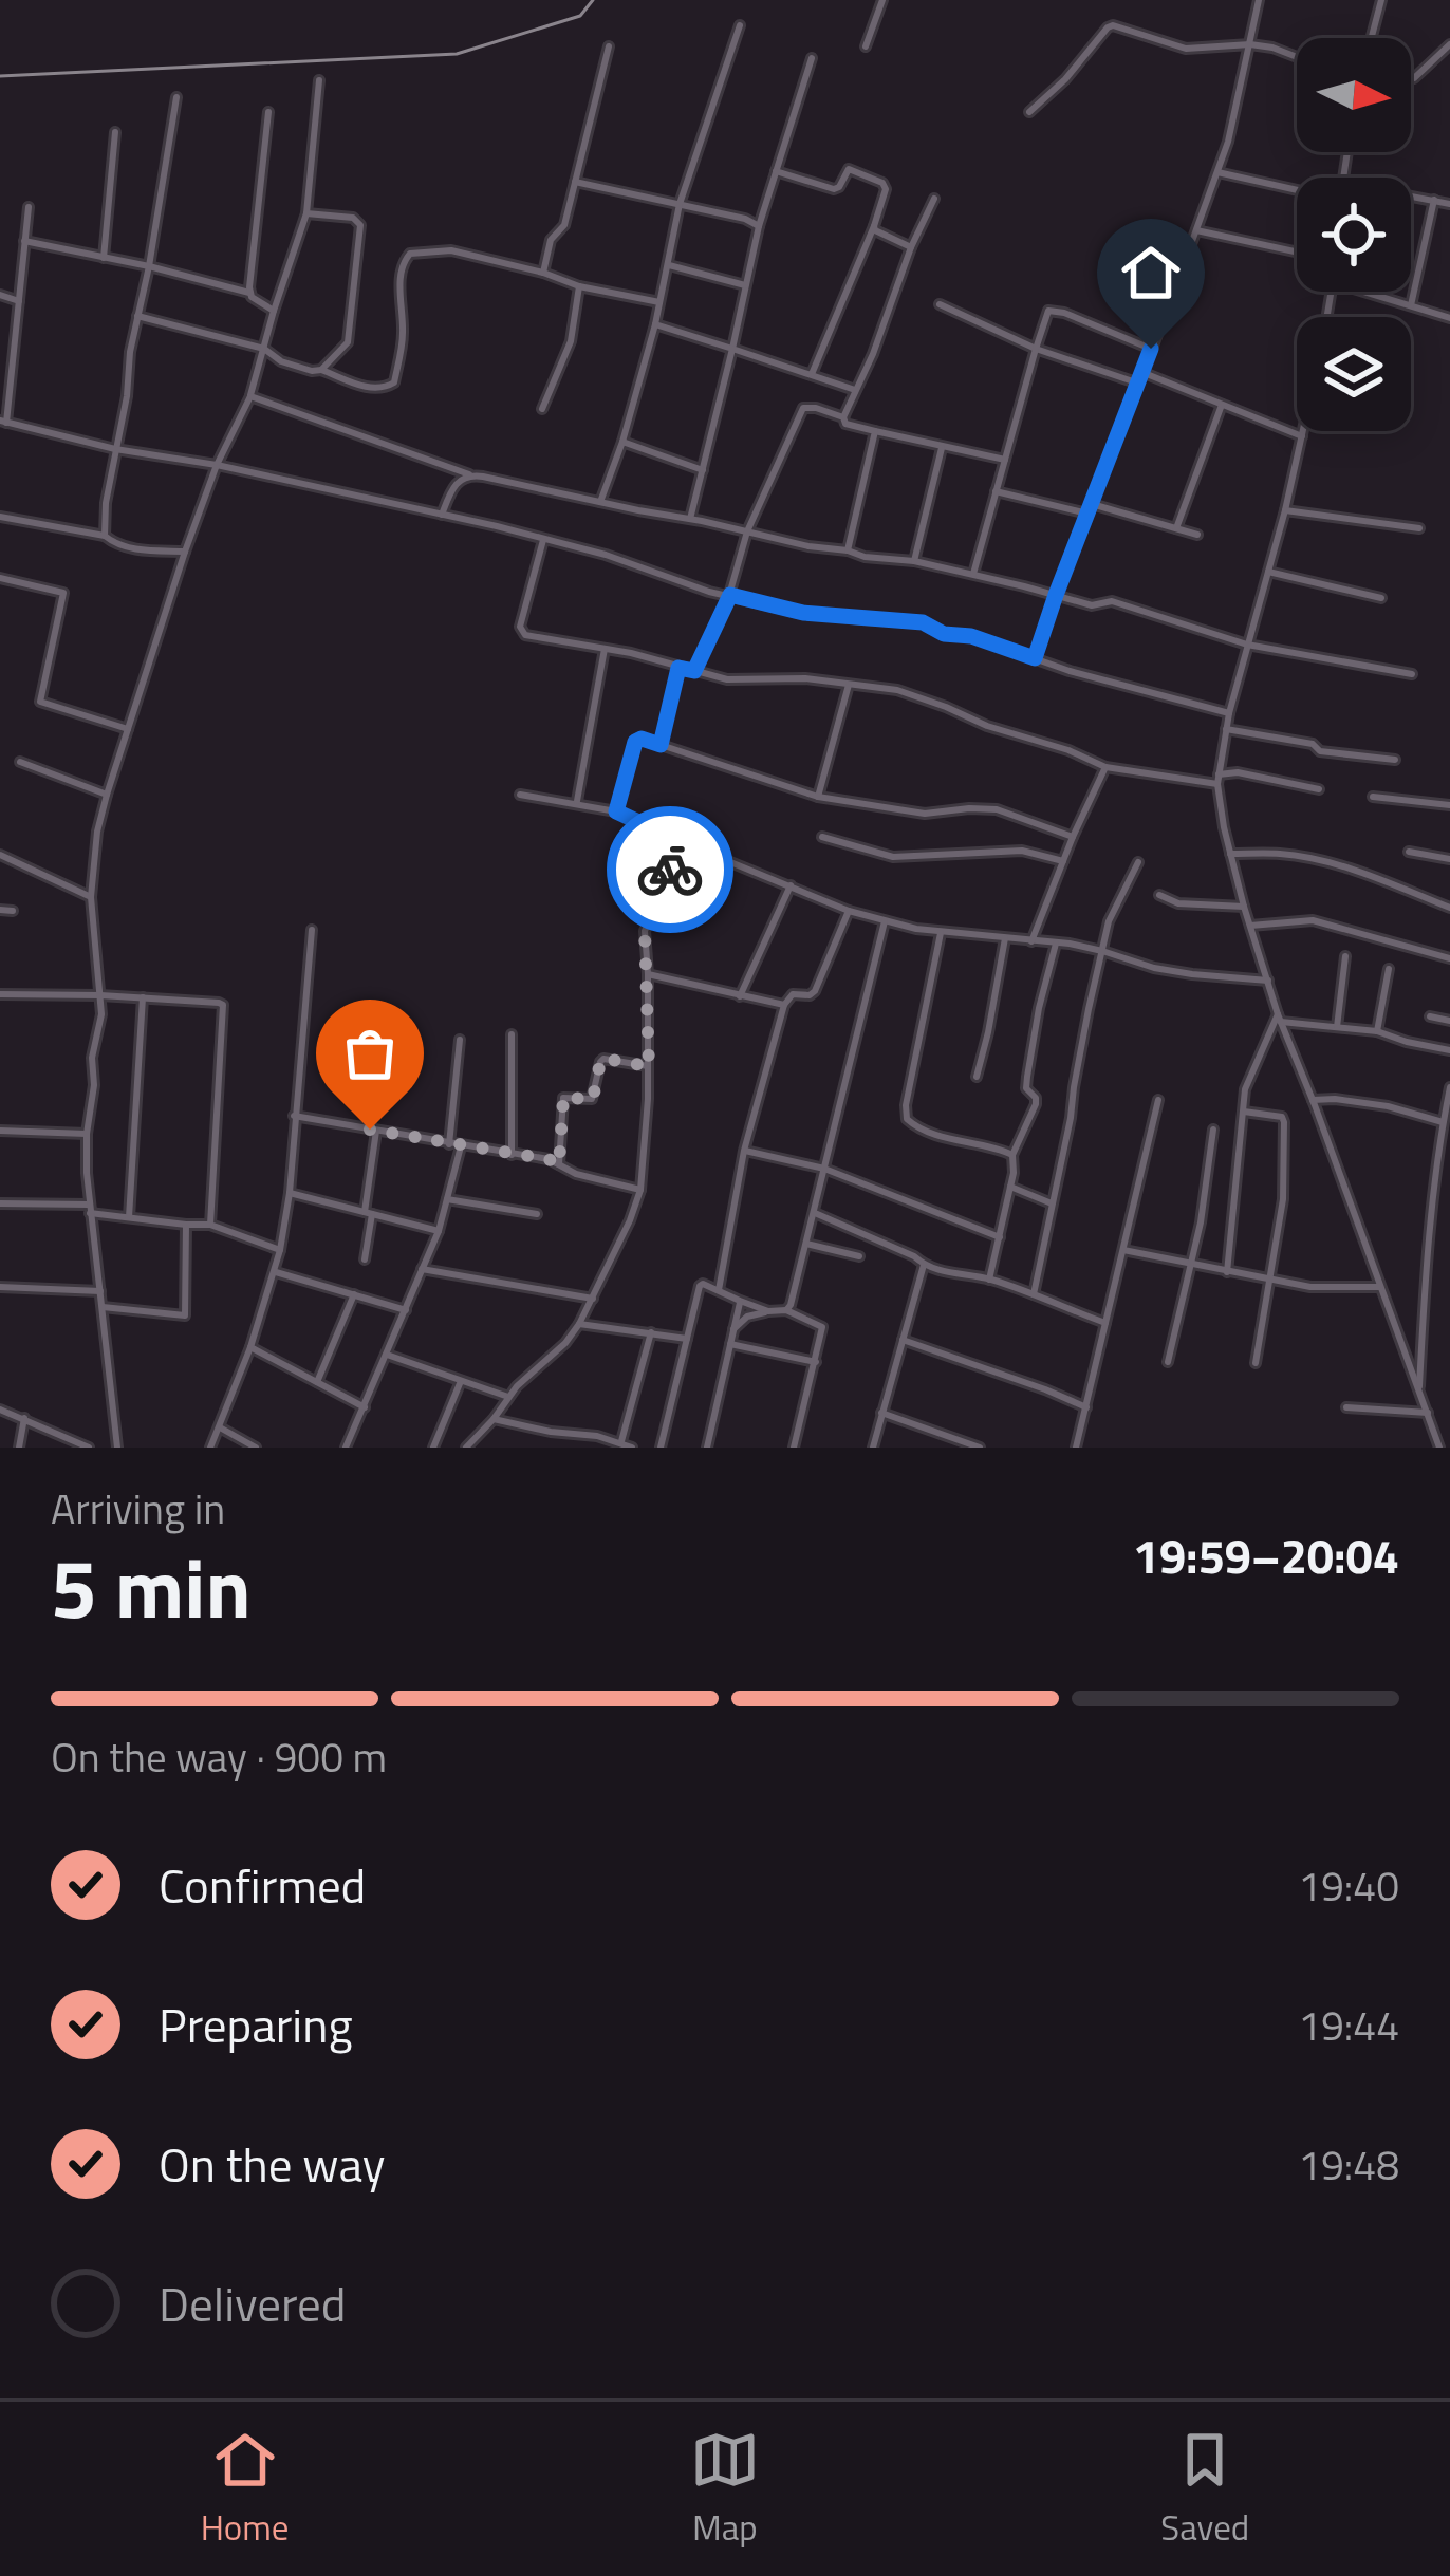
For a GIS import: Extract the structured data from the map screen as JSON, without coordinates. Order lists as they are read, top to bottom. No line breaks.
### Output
{"north":"right","page":{"heading":["5 min","Arriving in","19:59–20:04"],"bar":"On the way · 900 m","list":[["Confirmed","19:40"],["Preparing","19:44"],["On the way","19:48"],"Delivered"],"tabs":["Home","Map","Saved"]}}
